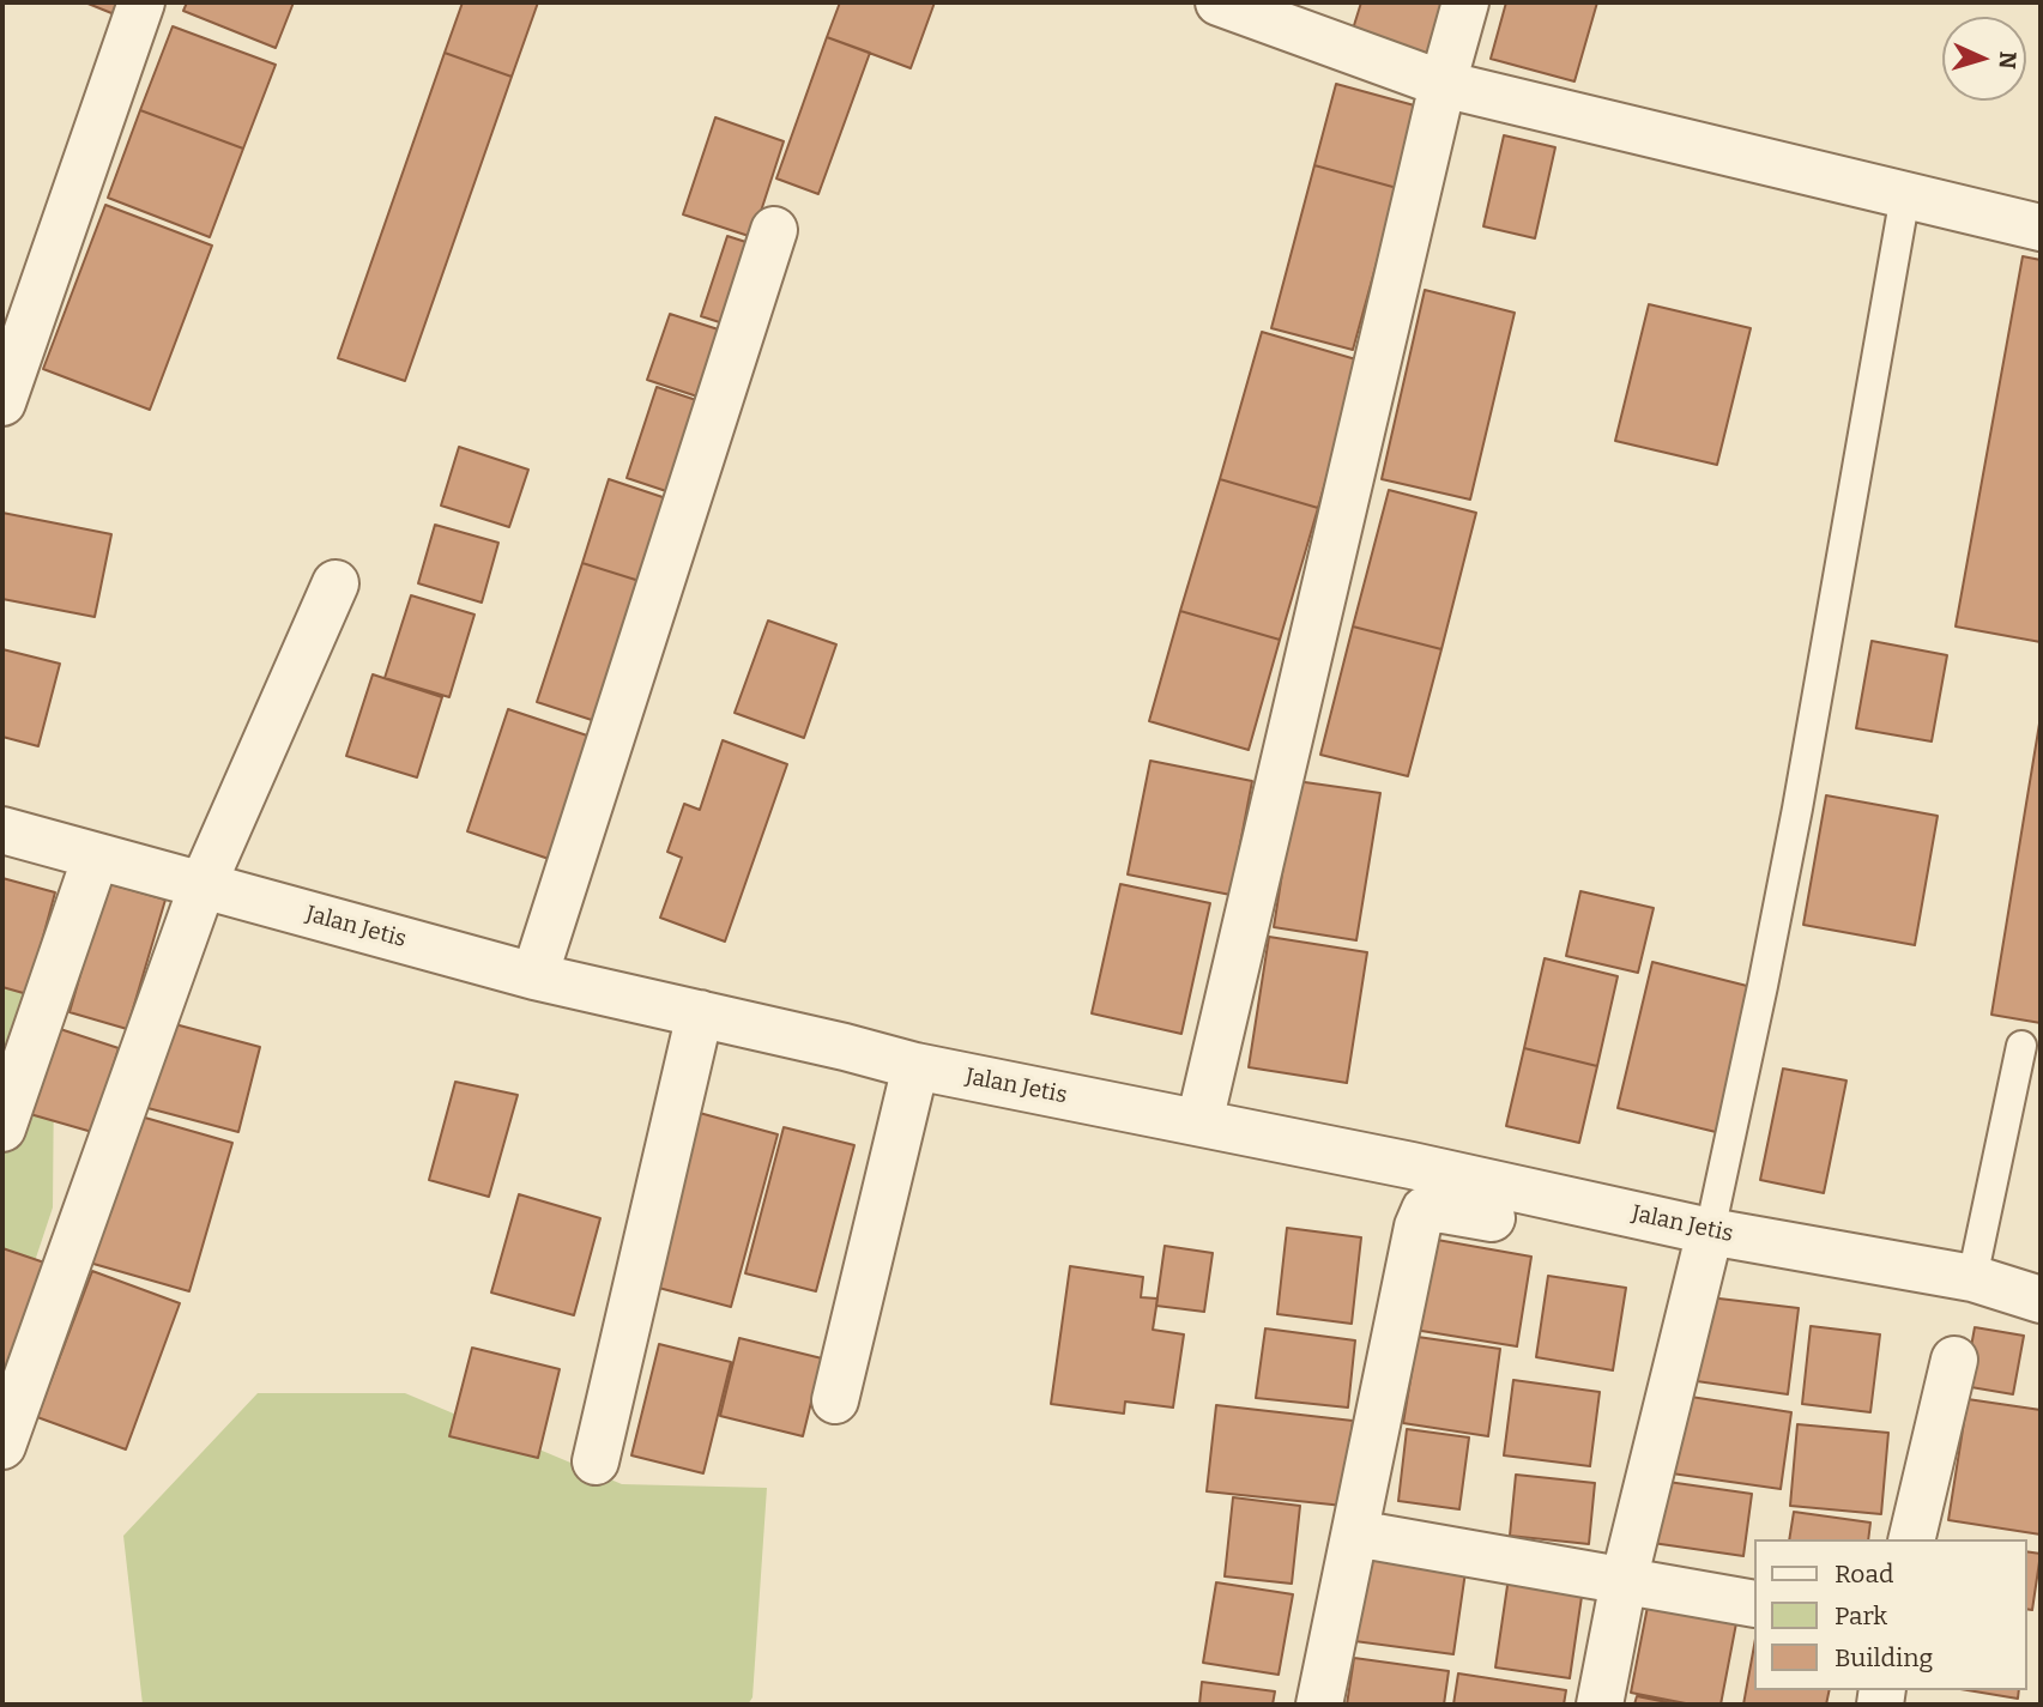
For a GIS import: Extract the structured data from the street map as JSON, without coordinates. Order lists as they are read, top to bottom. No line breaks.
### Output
{"streets":{"street":["Jalan Jetis"]},"legend":["Road","Park","Building"],"north":"right"}
